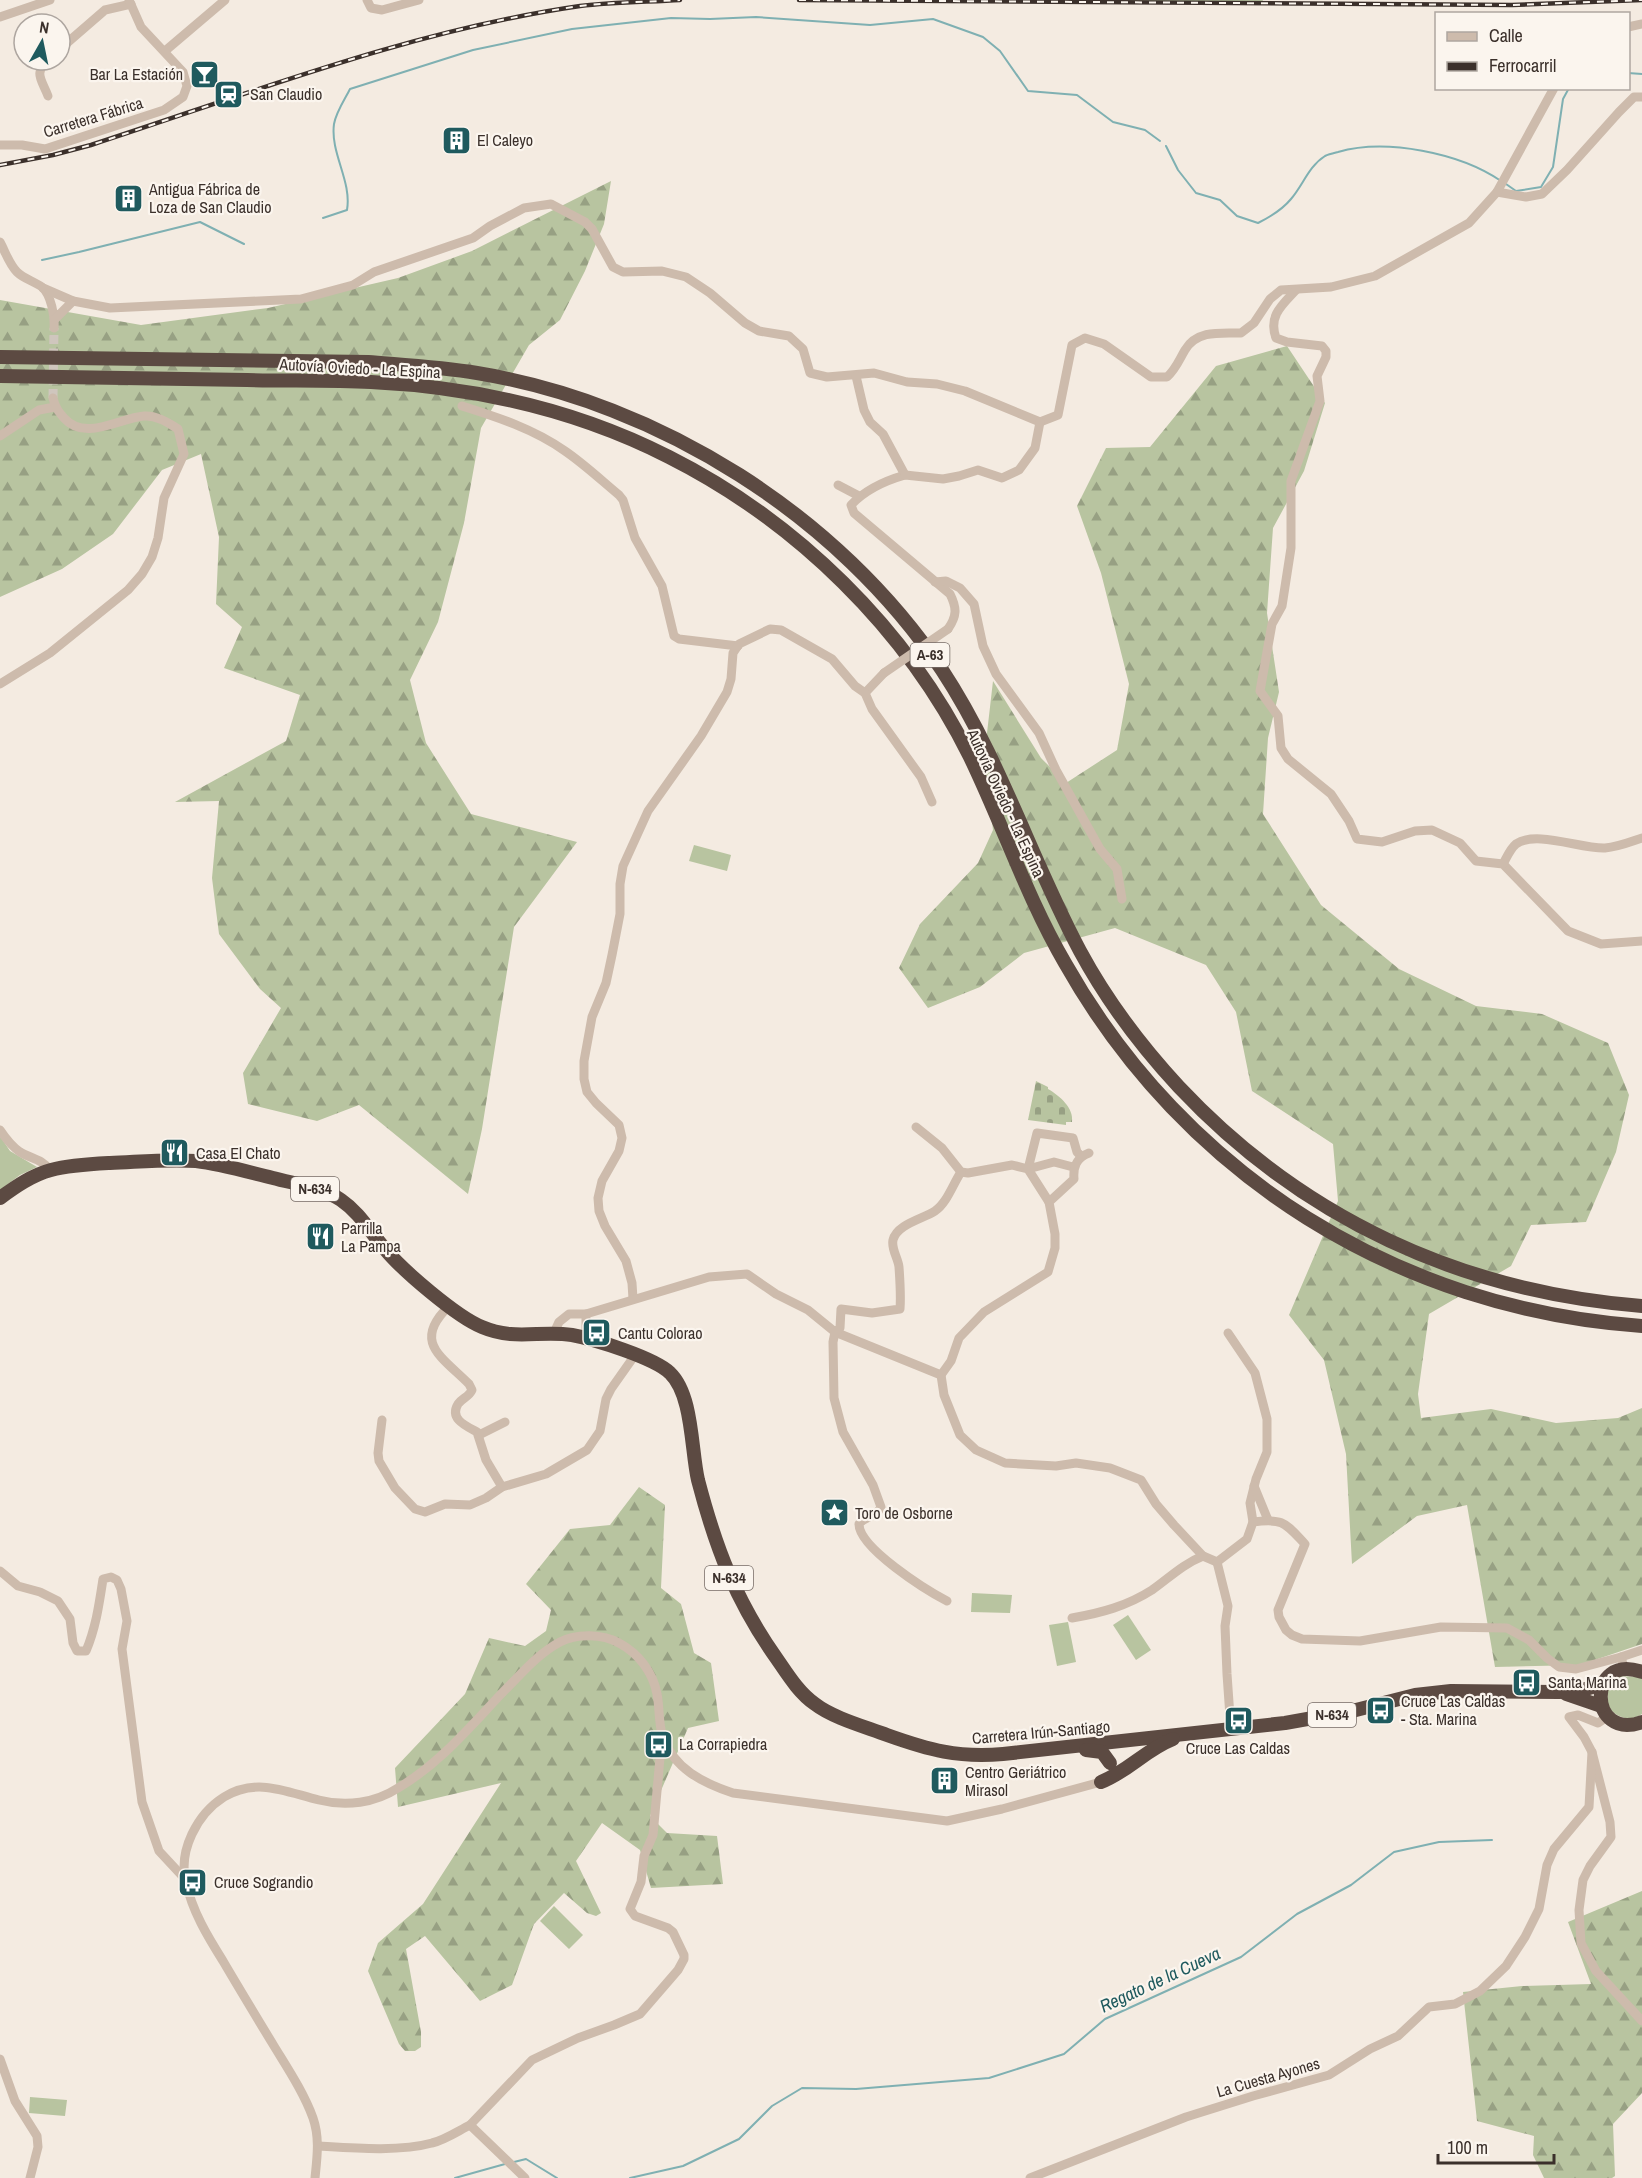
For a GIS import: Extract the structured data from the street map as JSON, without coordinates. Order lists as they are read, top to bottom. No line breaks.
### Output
{"streets":{"highway":["Autovía Oviedo - La Espina","A-63","N-634","Carretera Irún-Santiago"],"street":["Carretera Fábrica","La Cuesta Ayones"]},"crossings":[["N-634","Carretera Irún-Santiago"]],"water":["Regato de la Cueva"],"places":{"bar":["Bar La Estación"],"station":["San Claudio"],"building":["El Caleyo","Antigua Fábrica de Loza de San Claudio","Centro Geriátrico Mirasol"],"restaurant":["Casa El Chato","Parrilla La Pampa"],"bus stop":["Cantu Colorao","Santa Marina","Cruce Las Caldas - Sta. Marina","Cruce Las Caldas","La Corrapiedra","Cruce Sograndio"],"place":["Toro de Osborne"]},"legend":["Calle","Ferrocarril"],"scale_bar":"100 m","north":"top"}
